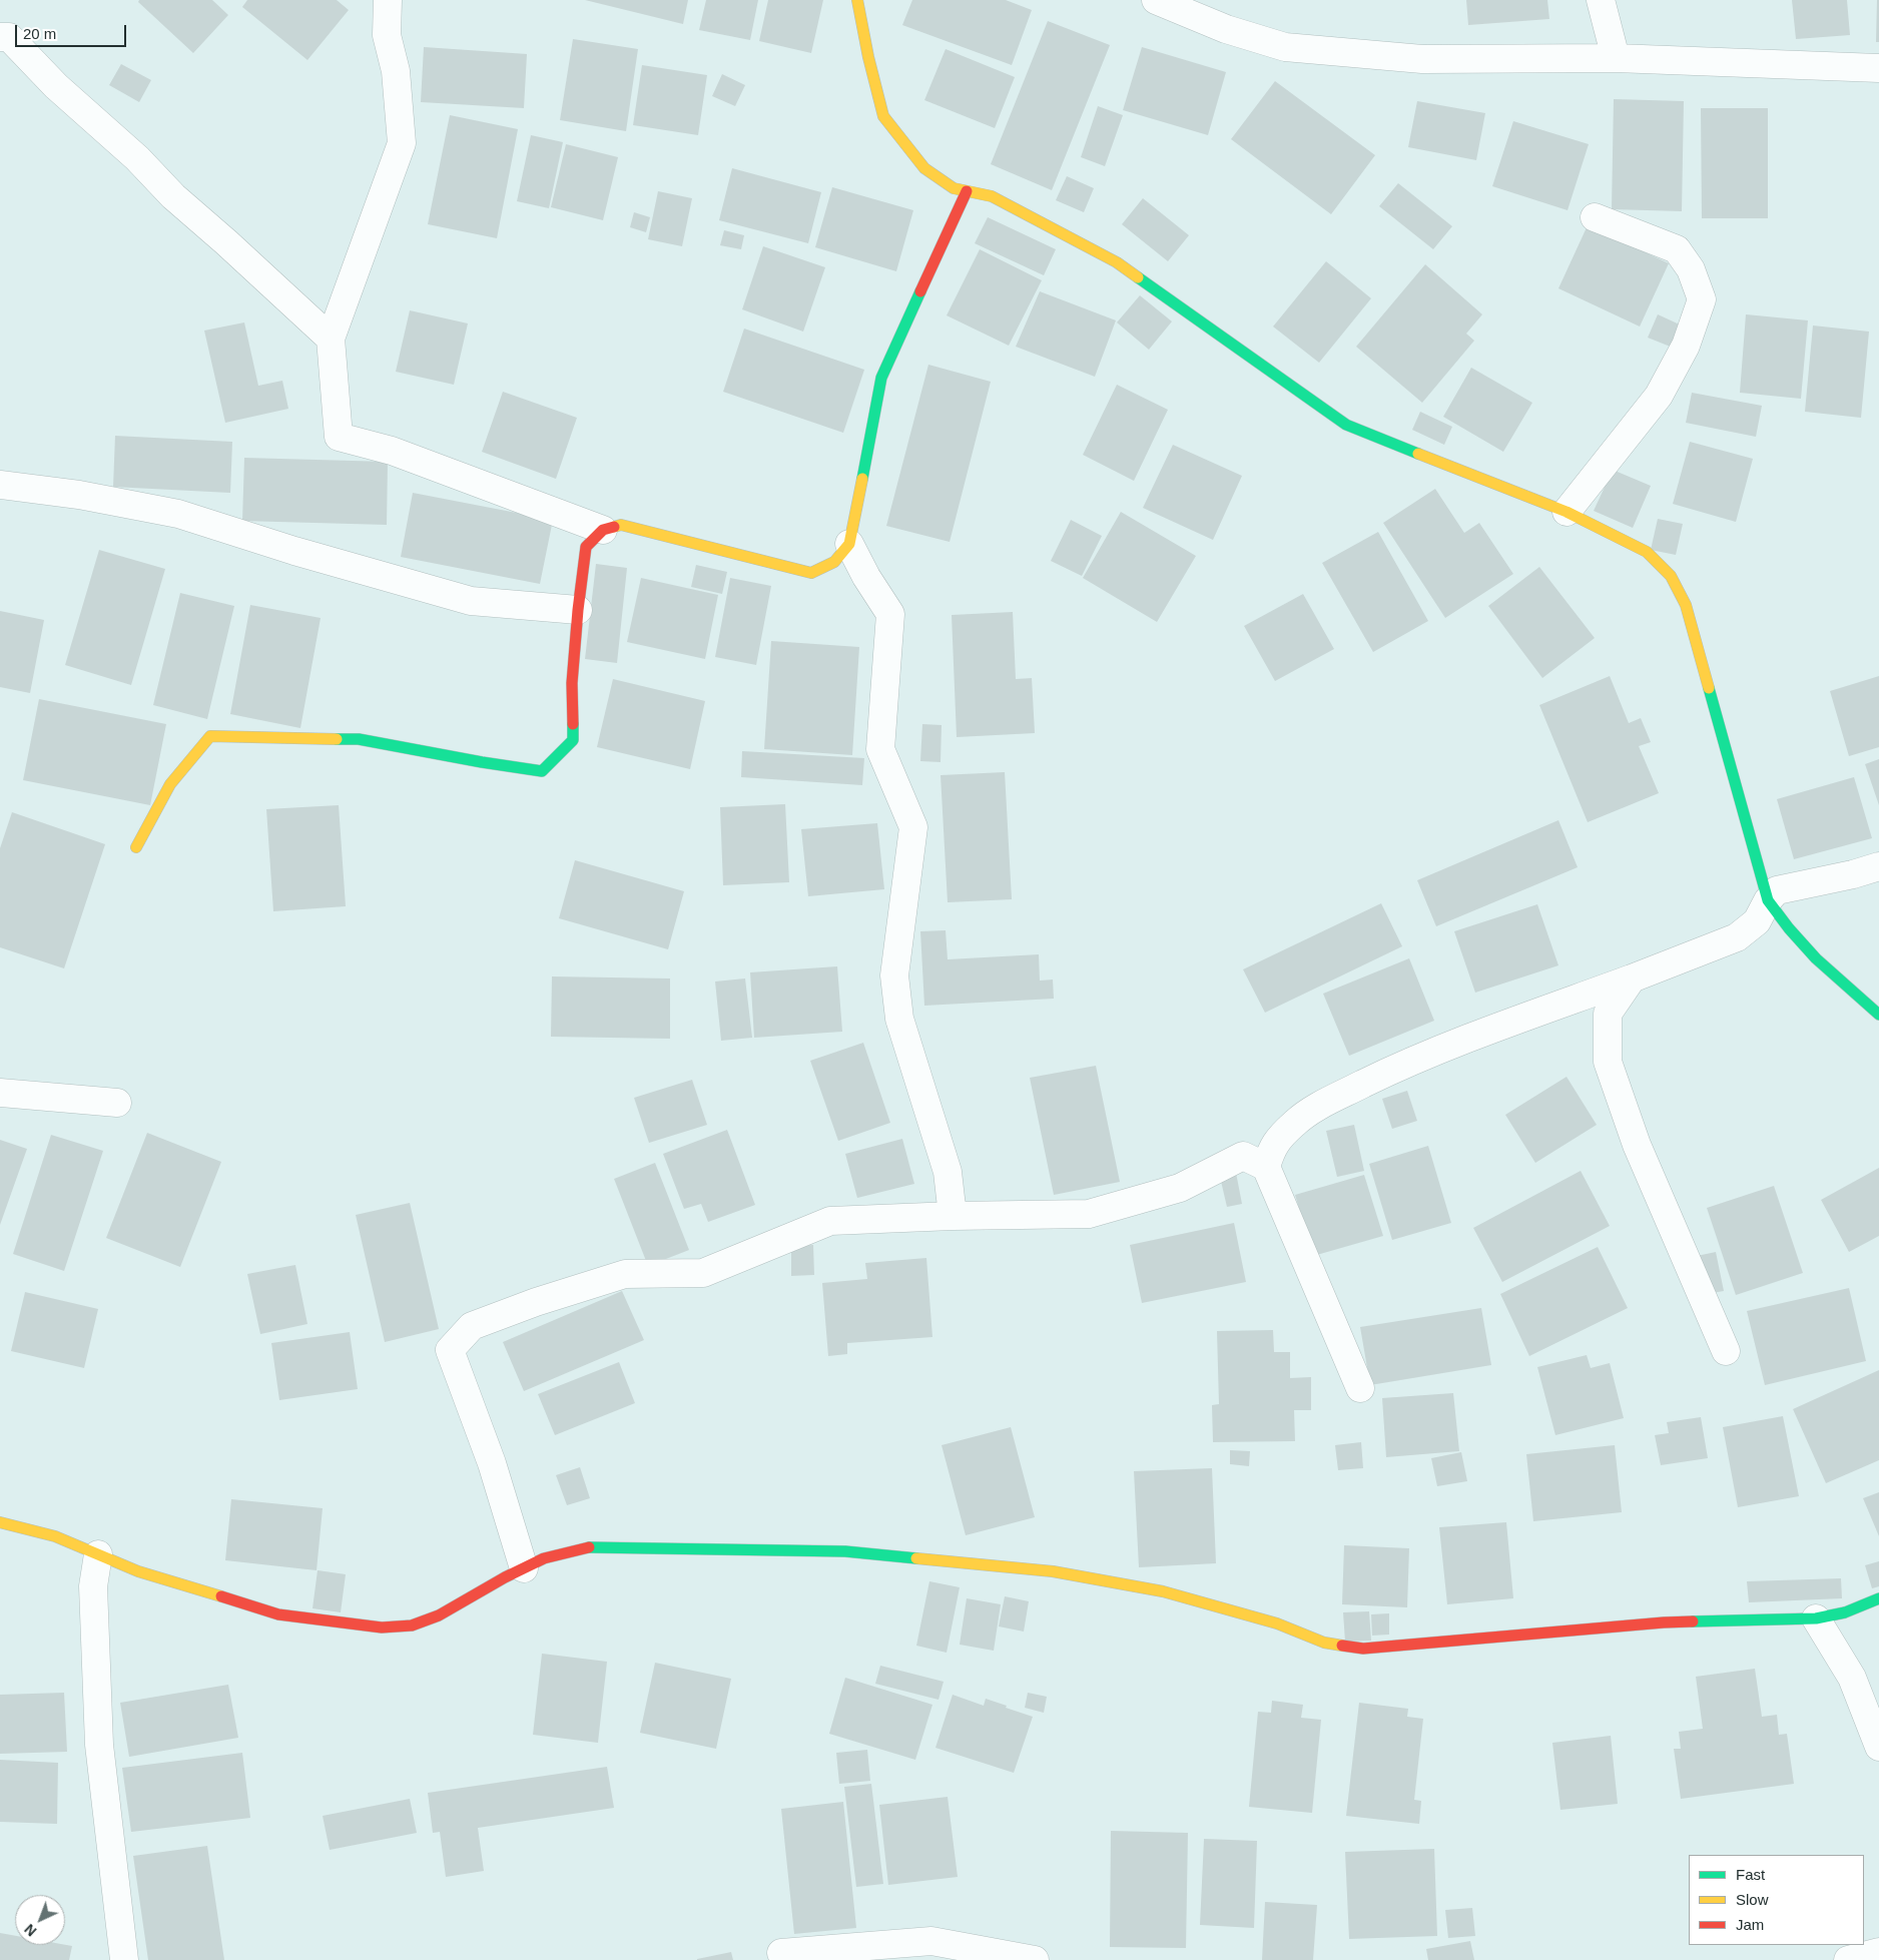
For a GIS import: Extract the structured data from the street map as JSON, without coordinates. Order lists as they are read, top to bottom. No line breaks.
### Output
{"legend":["Fast","Slow","Jam"],"scale_bar":"20 m","north":"bottom left"}
